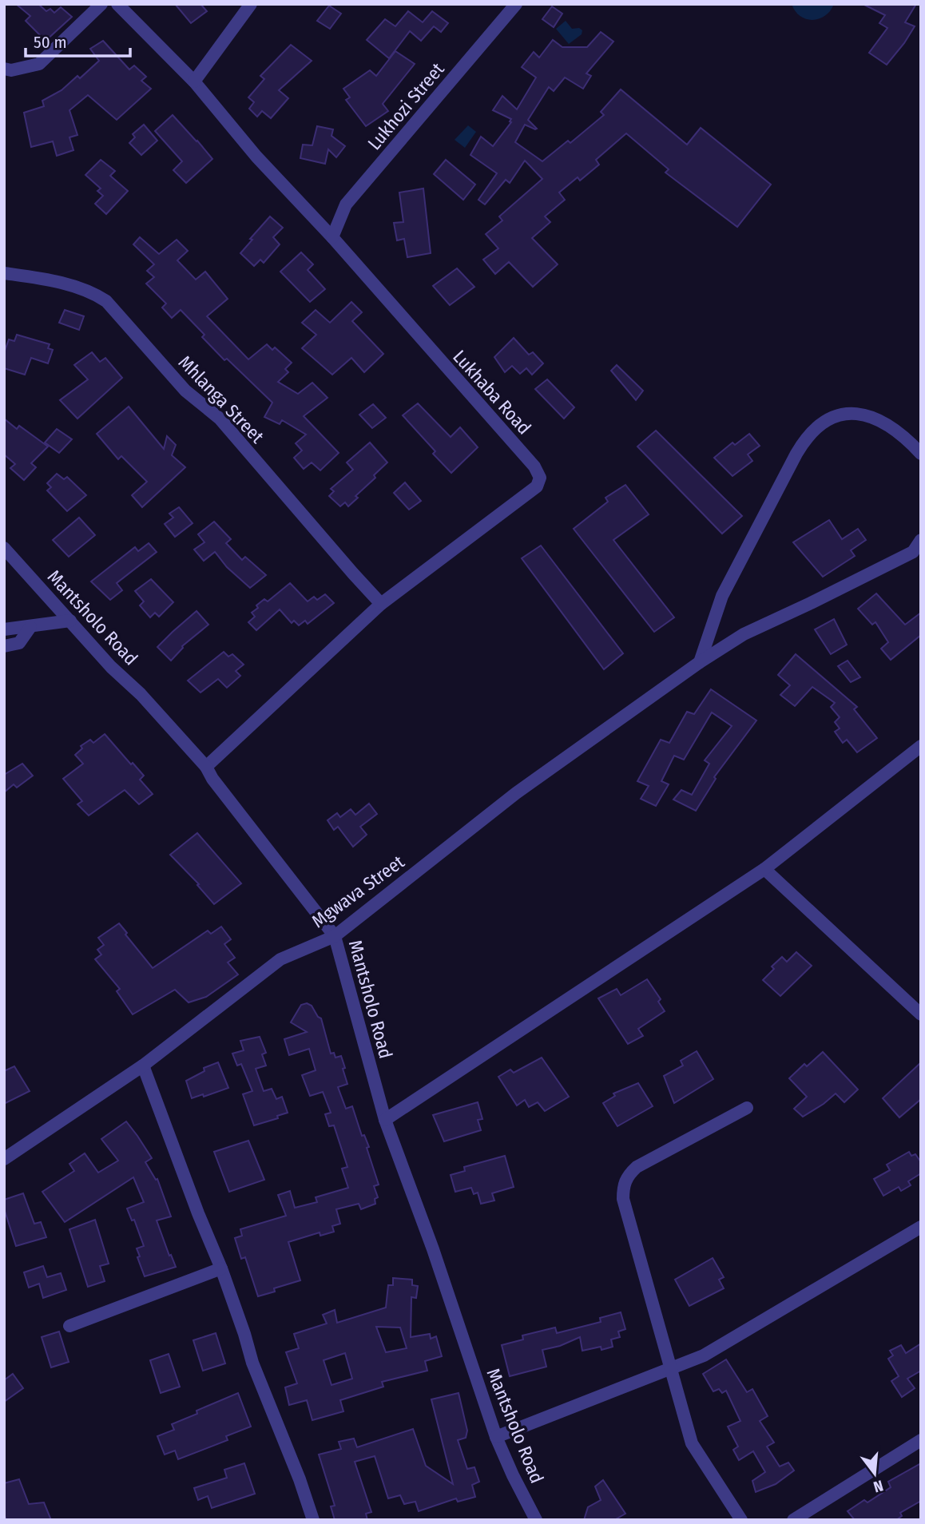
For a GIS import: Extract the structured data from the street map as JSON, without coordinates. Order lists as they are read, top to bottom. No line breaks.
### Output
{"streets":{"street":["Lukhozi Street","Lukhaba Road","Mhlanga Street","Mantsholo Road","Mgwava Street"]},"crossings":[["Lukhozi Street","Lukhaba Road"],["Lukhaba Road","Mhlanga Street"],["Lukhaba Road","Mantsholo Road"],["Mantsholo Road","Mgwava Street"]],"scale_bar":"50 m","north":"bottom"}
